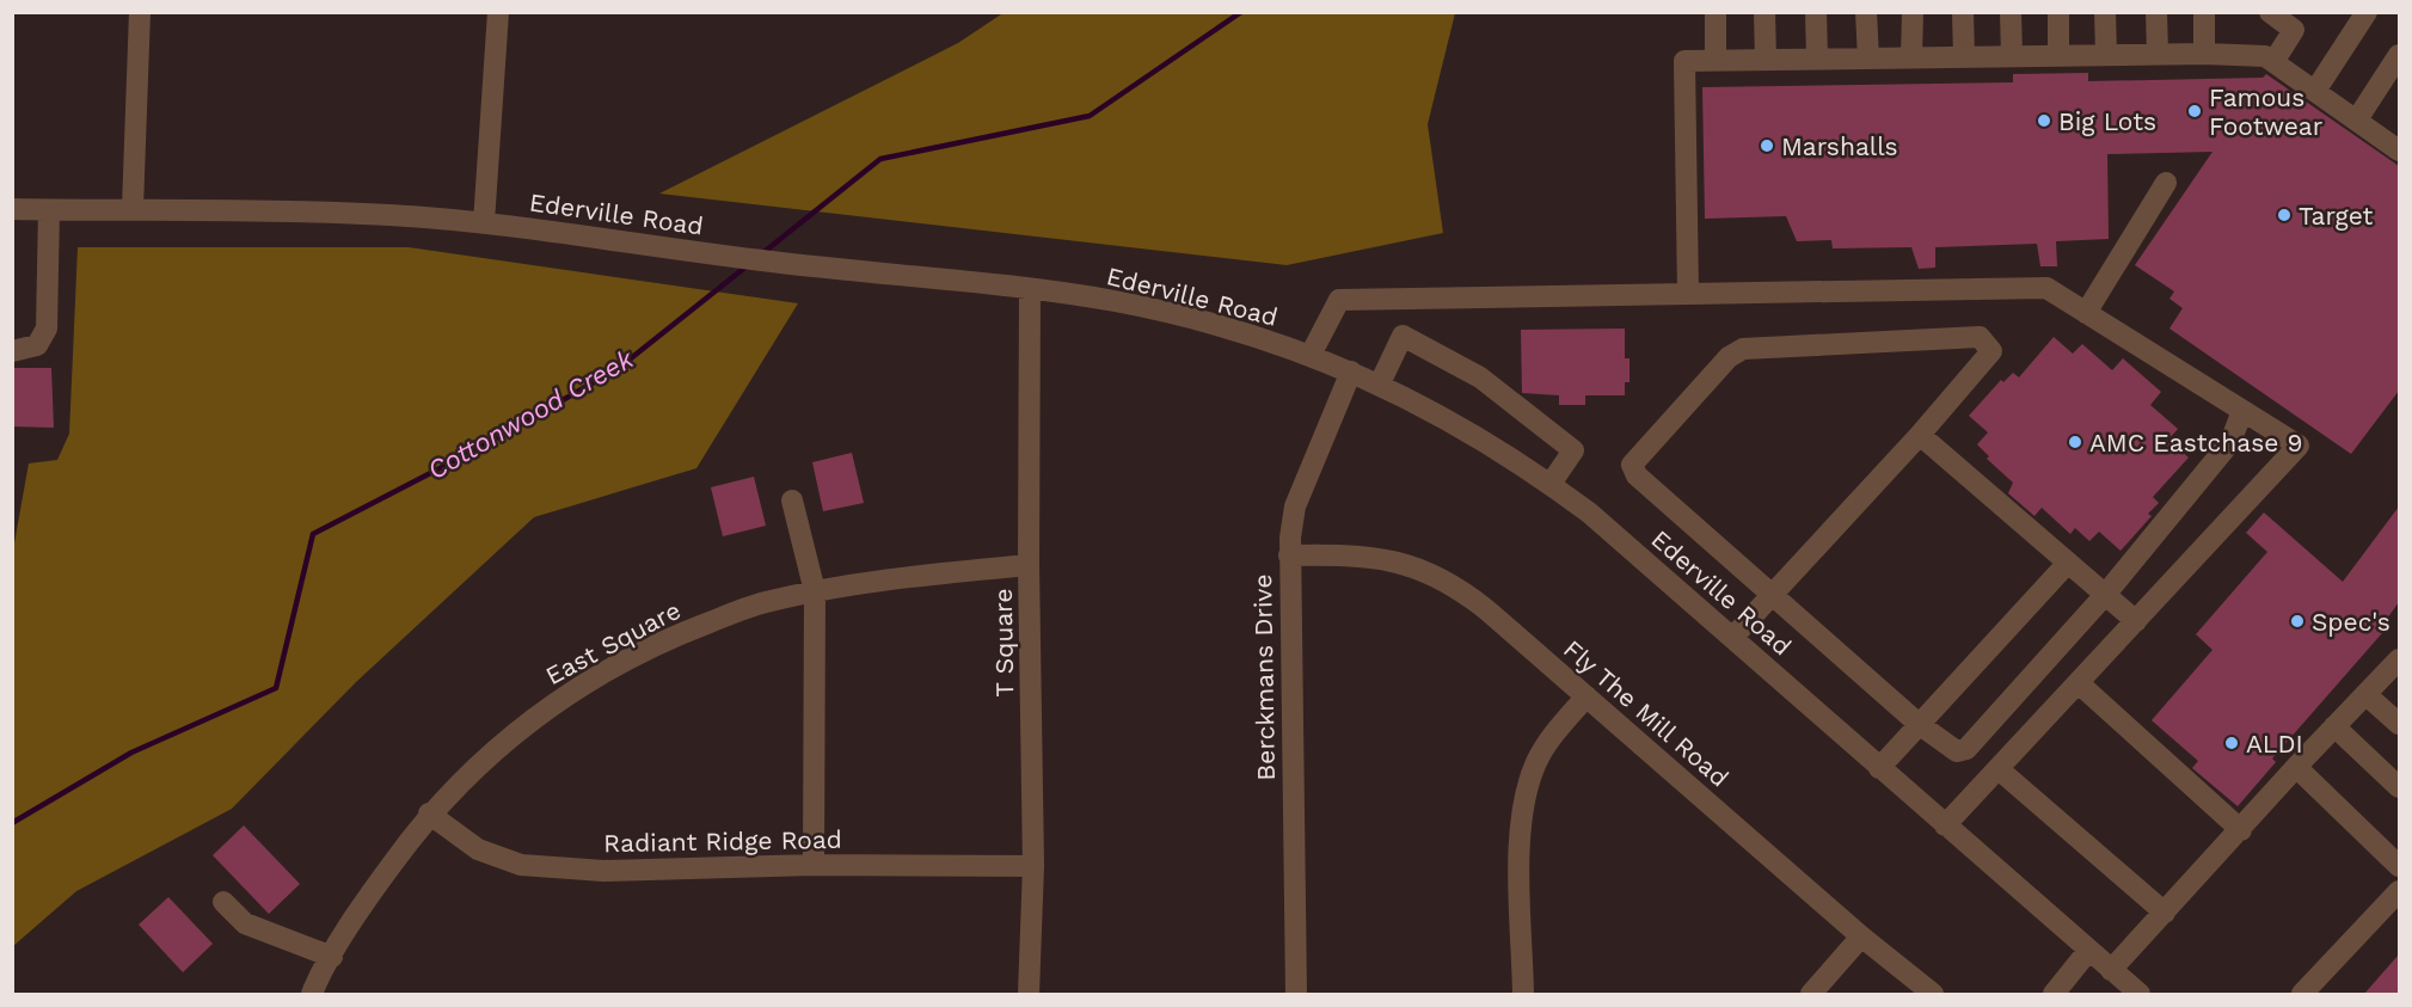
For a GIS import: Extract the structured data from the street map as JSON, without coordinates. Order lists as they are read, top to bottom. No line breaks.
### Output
{"streets":{"street":["Ederville Road","East Square","T Square","Berckmans Drive","Fly The Mill Road","Radiant Ridge Road"]},"crossings":[["Ederville Road","T Square"],["Ederville Road","Berckmans Drive"],["East Square","T Square"],["East Square","Radiant Ridge Road"],["T Square","Radiant Ridge Road"],["Berckmans Drive","Fly The Mill Road"]],"water":["Cottonwood Creek"],"places":["Famous Footwear","Big Lots","Marshalls","Target","AMC Eastchase 9","Spec's","ALDI"]}
